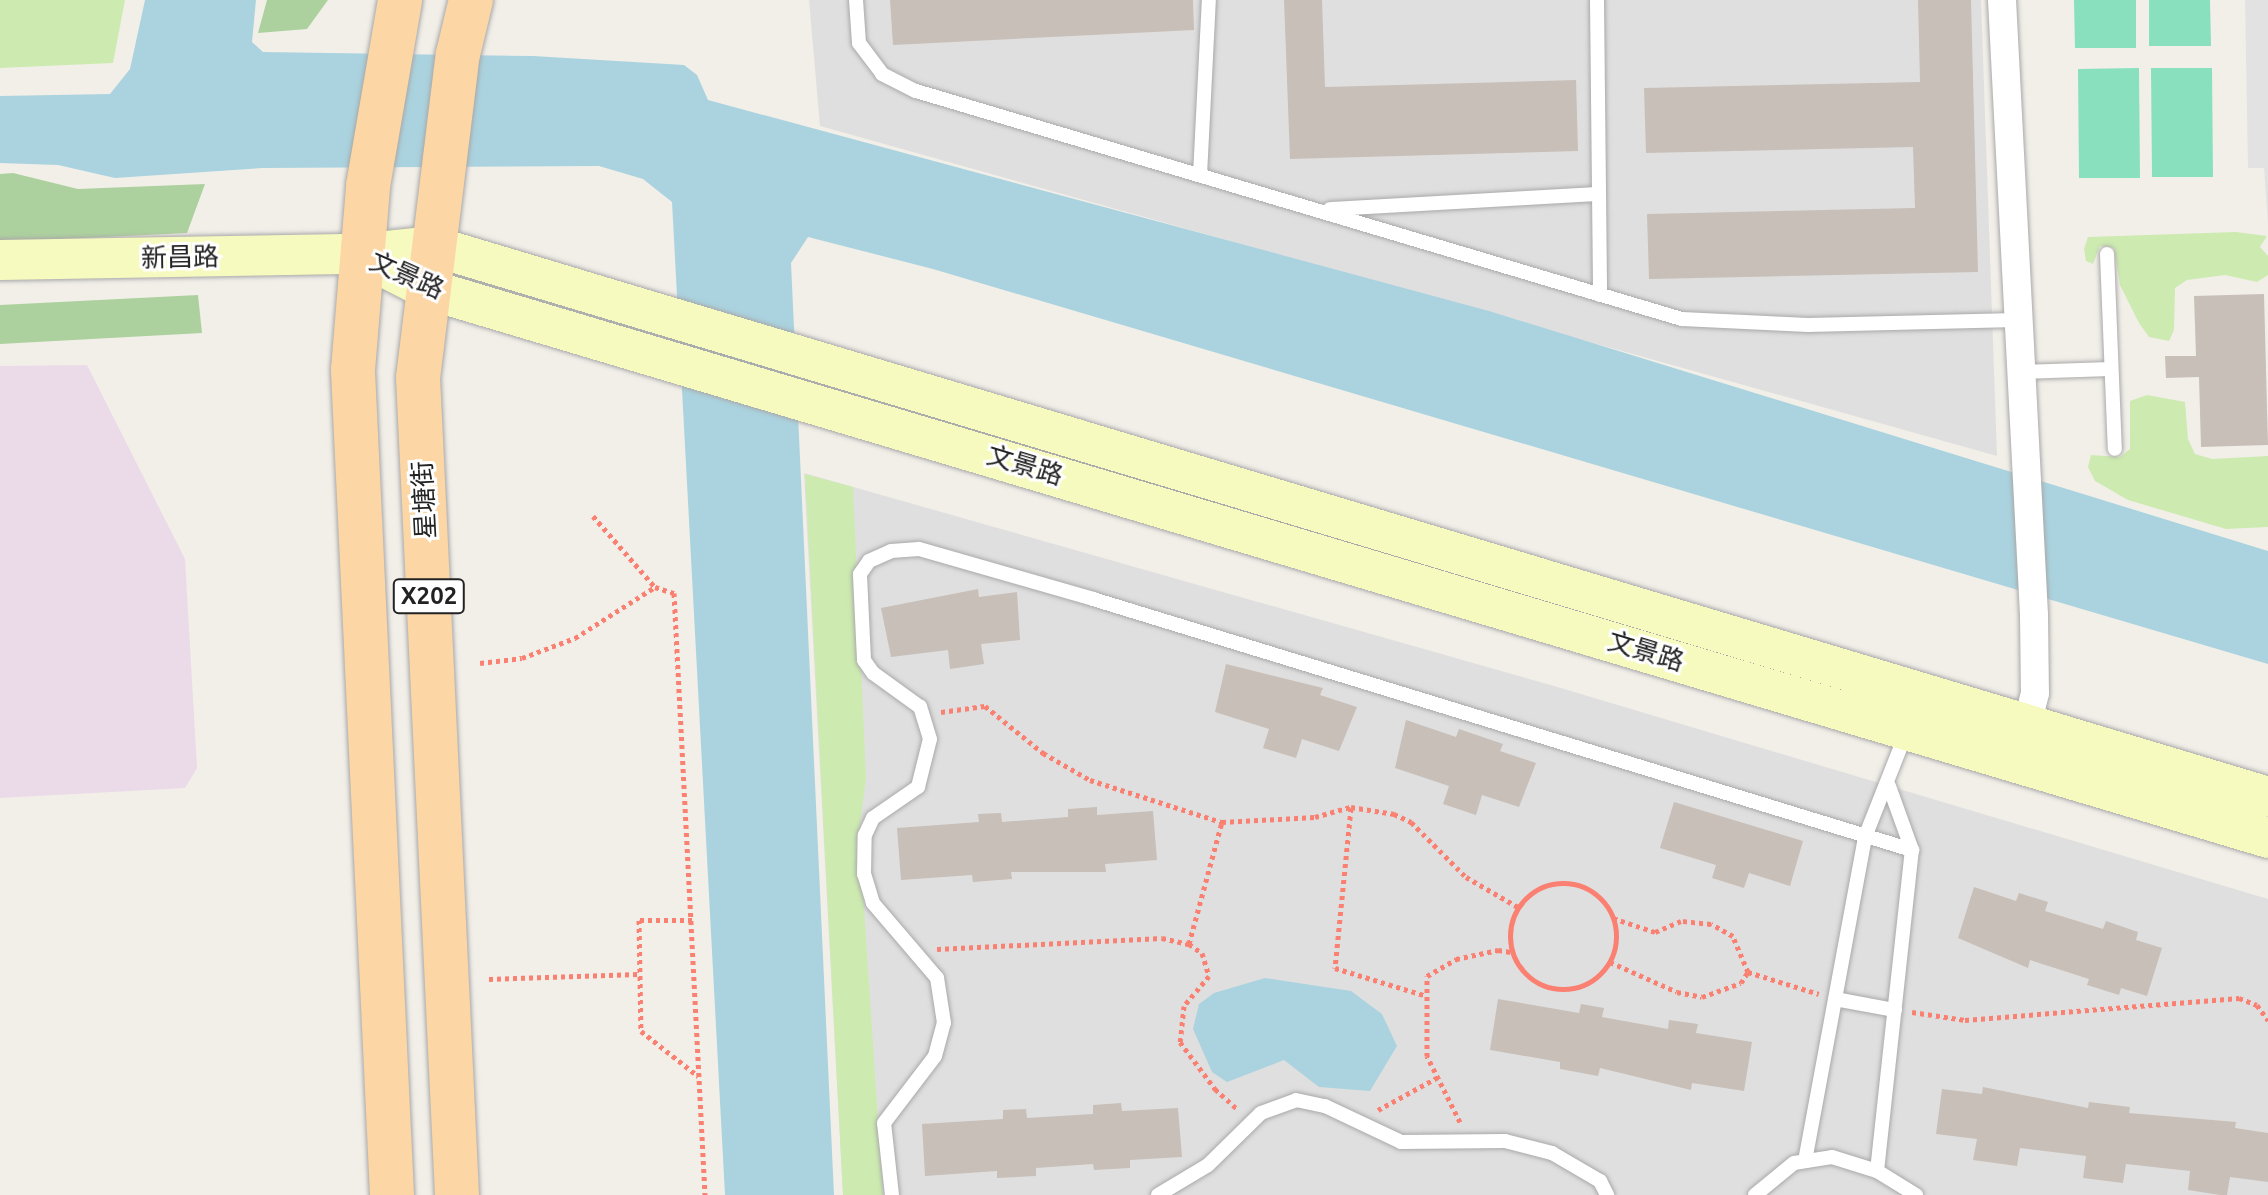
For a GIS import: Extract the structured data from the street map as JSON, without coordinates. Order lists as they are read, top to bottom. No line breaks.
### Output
{"streets":{"main road":["新昌路","文景路","星塘街","X202"]},"crossings":[["新昌路","文景路"],["新昌路","X202"],["文景路","星塘街"],["文景路","X202"]]}
